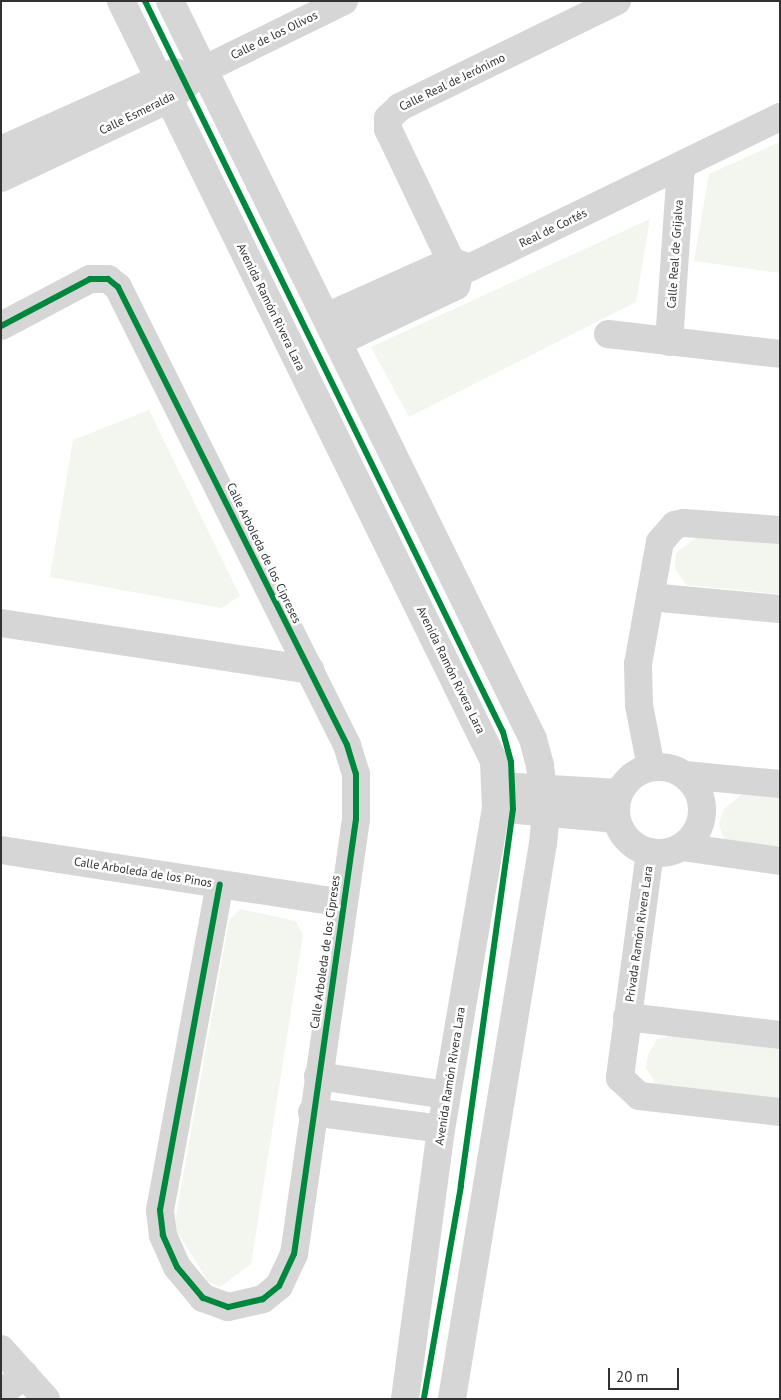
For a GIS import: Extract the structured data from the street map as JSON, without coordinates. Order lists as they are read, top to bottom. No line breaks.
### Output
{"streets":{"street":["Calle de los Olivos","Calle Real de Jerónimo","Calle Esmeralda","Real de Cortés","Calle Real de Grijalva","Avenida Ramón Rivera Lara","Calle Arboleda de los Cipreses","Calle Arboleda de los Pinos","Privada Ramón Rivera Lara"]},"crossings":[["Calle de los Olivos","Calle Esmeralda"],["Calle Real de Jerónimo","Real de Cortés"],["Calle Esmeralda","Avenida Ramón Rivera Lara"],["Real de Cortés","Calle Real de Grijalva"],["Calle Arboleda de los Cipreses","Calle Arboleda de los Pinos"]],"scale_bar":"20 m"}
